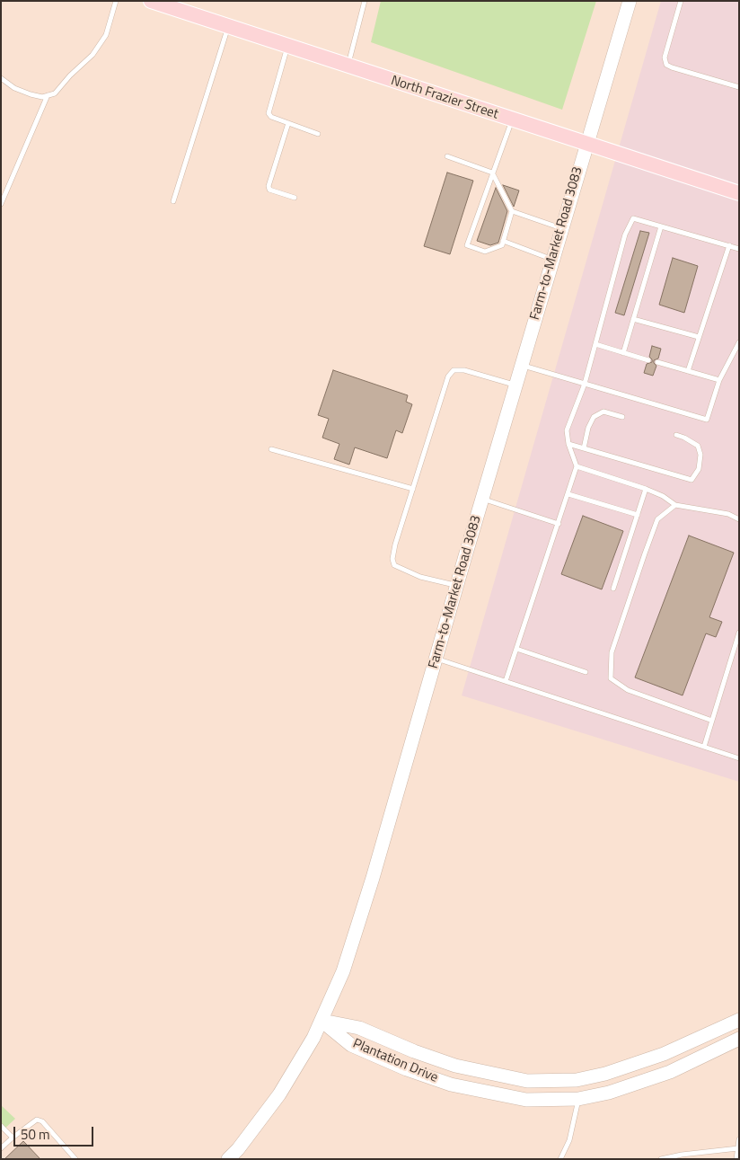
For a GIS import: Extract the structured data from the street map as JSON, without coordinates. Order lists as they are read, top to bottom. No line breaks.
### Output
{"streets":{"main road":["North Frazier Street","Farm-to-Market Road 3083","Plantation Drive"]},"crossings":[["North Frazier Street","Farm-to-Market Road 3083"],["Farm-to-Market Road 3083","Plantation Drive"]],"scale_bar":"50 m"}
